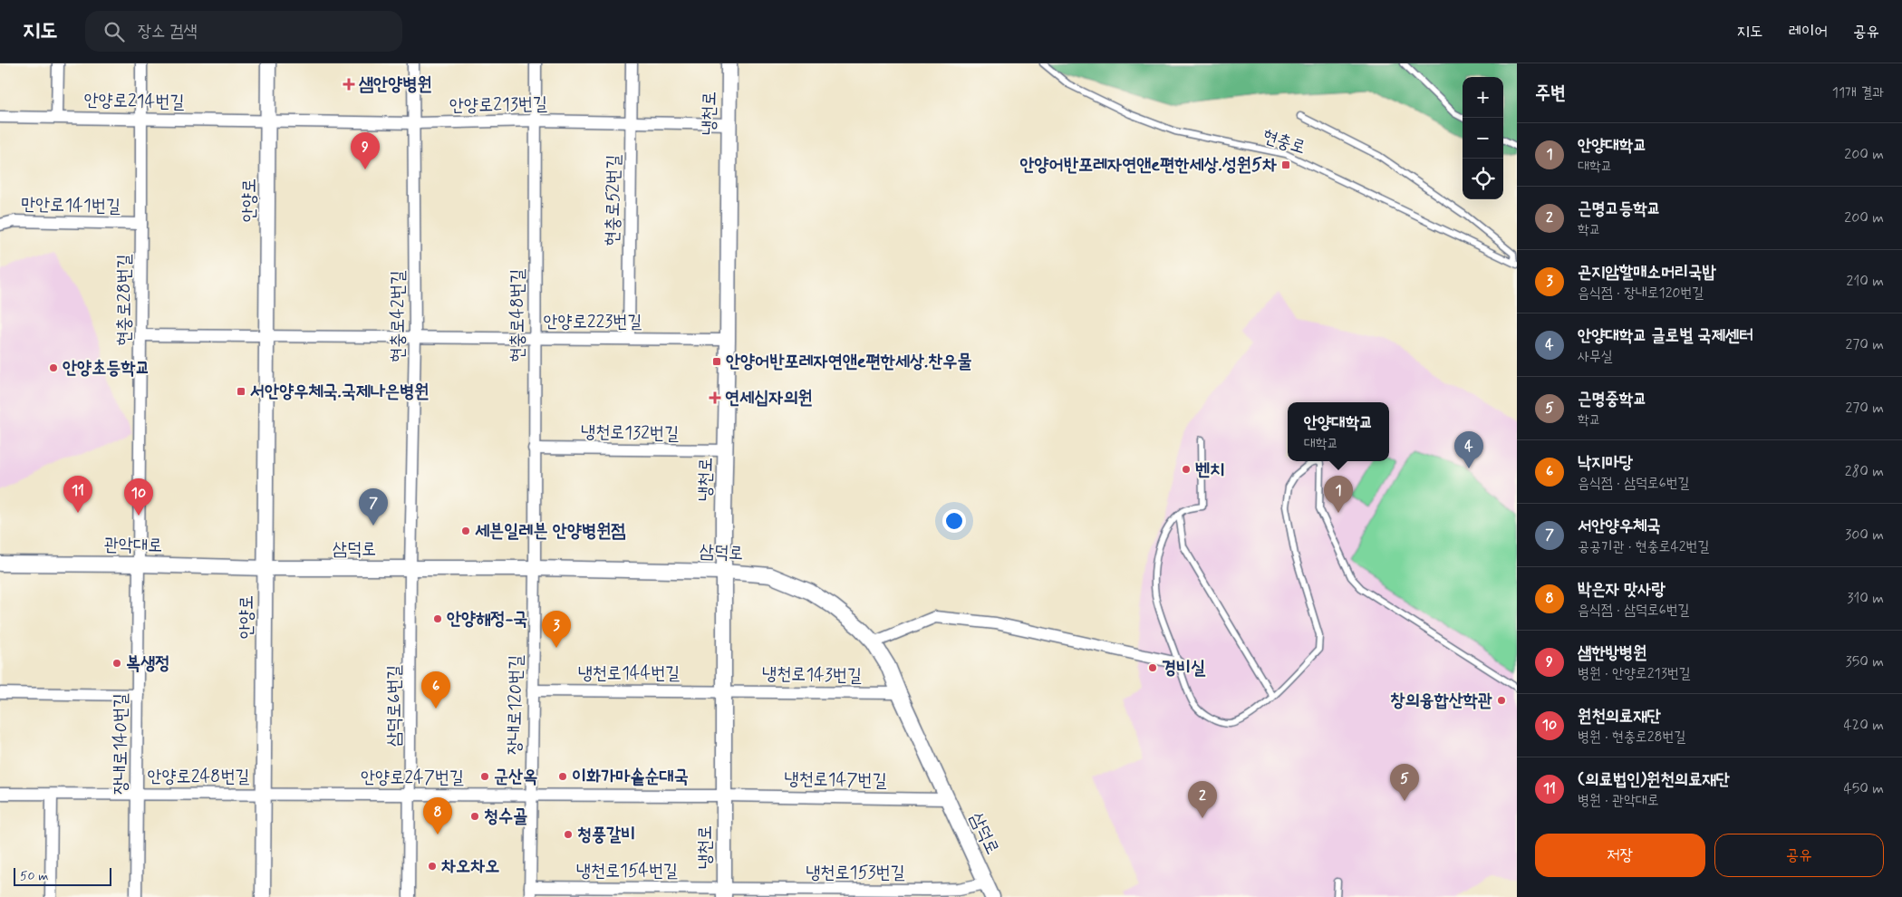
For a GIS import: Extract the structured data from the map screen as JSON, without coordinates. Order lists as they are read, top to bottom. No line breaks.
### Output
{"streets":{"street":["안양로214번길","안양로213번길","냉천로","안양로","현충로52번길","만안로141번길","현충로28번길","현충로48번길","현충로42번길","안양로223번길","냉천로132번길","관악대로","삼덕로","냉천로144번길","냉천로143번길","장내로120번길","삼덕로6번길","장내로140번길","안양로248번길","안양로247번길","냉천로147번길","냉천로154번길","냉천로153번길"],"lane":["현충로"]},"crossings":[["안양로214번길","안양로213번길"],["안양로214번길","안양로"],["안양로214번길","현충로28번길"],["안양로213번길","냉천로"],["안양로213번길","안양로"],["안양로213번길","현충로52번길"],["안양로213번길","현충로48번길"],["안양로213번길","현충로42번길"],["냉천로","안양로223번길"],["냉천로","냉천로132번길"],["냉천로","삼덕로"],["냉천로","냉천로144번길"],["냉천로","냉천로143번길"],["냉천로","안양로247번길"],["냉천로","냉천로147번길"],["냉천로","냉천로154번길"],["냉천로","냉천로153번길"],["안양로","안양로223번길"],["안양로","관악대로"],["안양로","삼덕로"],["안양로","안양로248번길"],["안양로","안양로247번길"],["현충로52번길","안양로223번길"],["만안로141번길","현충로28번길"],["현충로28번길","관악대로"],["현충로28번길","장내로140번길"],["현충로48번길","안양로223번길"],["현충로48번길","냉천로132번길"],["현충로48번길","삼덕로"],["현충로48번길","장내로120번길"],["현충로42번길","안양로223번길"],["현충로42번길","삼덕로"],["현충로42번길","삼덕로6번길"],["관악대로","삼덕로"],["관악대로","장내로140번길"],["삼덕로","냉천로143번길"],["삼덕로","장내로120번길"],["삼덕로","삼덕로6번길"],["삼덕로","냉천로147번길"],["삼덕로","냉천로153번길"],["냉천로144번길","냉천로143번길"],["냉천로144번길","장내로120번길"],["장내로120번길","안양로247번길"],["장내로120번길","냉천로154번길"],["삼덕로6번길","안양로247번길"],["장내로140번길","안양로248번길"],["안양로248번길","안양로247번길"],["안양로247번길","냉천로147번길"],["냉천로154번길","냉천로153번길"]],"places":{"health":["샘안양병원","연세십자의원"],"transit":["안양어반포레자연앤e편한세상.성원5차","안양어반포레자연앤e편한세상.찬우물","서안양우체국.국제나은병원"],"other":["안양초등학교","벤치","세븐일레븐 안양병원점","안양해정-국","복생정","경비실","창의융합산학관","군산옥","이화가마솥순대국","청수골","청풍갈비","차오차오"]},"scale_bar":"50 m","page":{"header":"지도","search":"장소 검색","nav":["지도","레이어","공유"],"heading":["주변","11개 결과"],"map_buttons":["+","−"],"list":[{"mark":"1","name":"안양대학교","note":"대학교","value":"200 m"},{"mark":"2","name":"근명고등학교","note":"학교","value":"200 m"},{"mark":"3","name":"곤지암할매소머리국밥","note":"음식점 · 장내로120번길","value":"210 m"},{"mark":"4","name":"안양대학교 글로벌 국제센터","note":"사무실","value":"270 m"},{"mark":"5","name":"근명중학교","note":"학교","value":"270 m"},{"mark":"6","name":"낙지마당","note":"음식점 · 삼덕로6번길","value":"280 m"},{"mark":"7","name":"서안양우체국","note":"공공기관 · 현충로42번길","value":"300 m"},{"mark":"8","name":"박은자 맛사랑","note":"음식점 · 삼덕로6번길","value":"310 m"},{"mark":"9","name":"샘한방병원","note":"병원 · 안양로213번길","value":"350 m"},{"mark":"10","name":"원천의료재단","note":"병원 · 현충로28번길","value":"420 m"},{"mark":"11","name":"(의료법인)원천의료재단","note":"병원 · 관악대로","value":"450 m"}],"pins":["9","4","1","11","10","7","3","6","5","2","8"],"popup":["안양대학교","대학교"],"buttons":["저장","공유"],"scale":"50 m"}}
